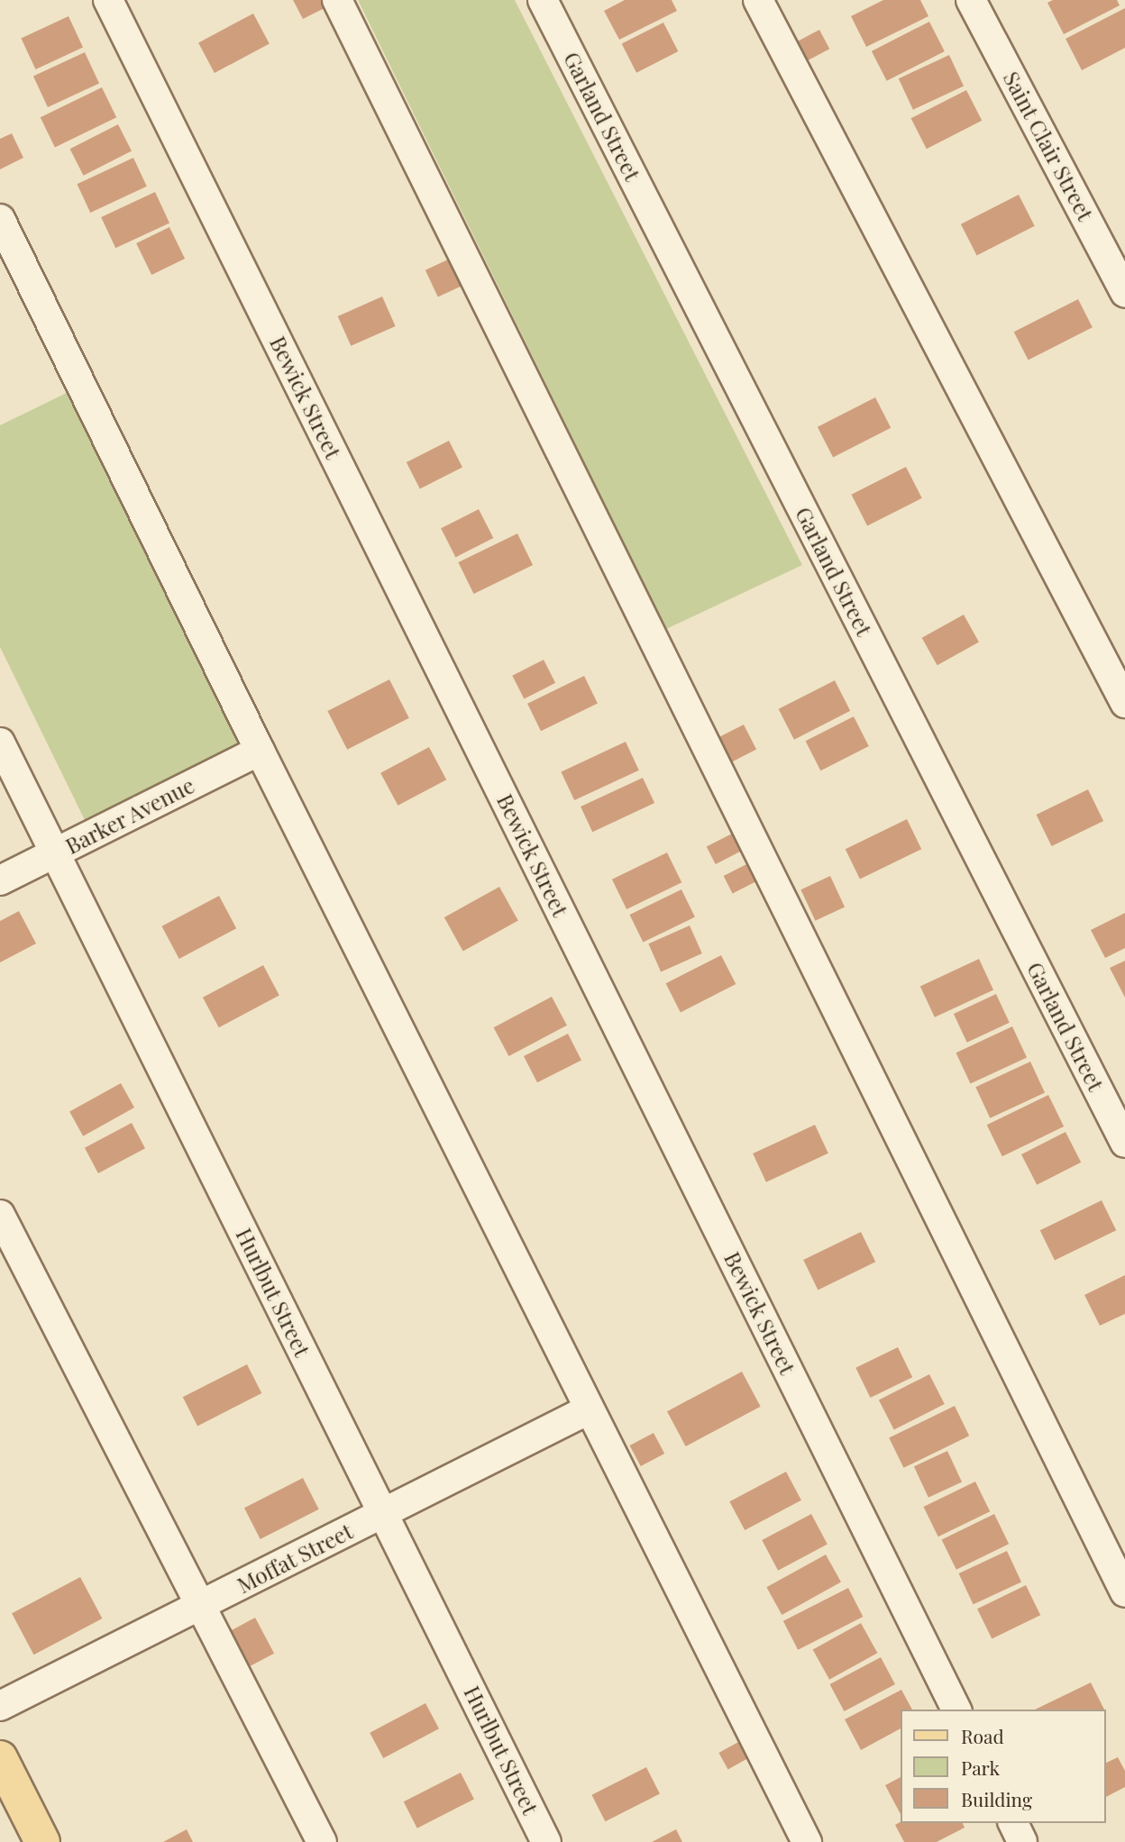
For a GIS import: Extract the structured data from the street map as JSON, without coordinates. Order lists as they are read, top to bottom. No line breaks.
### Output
{"streets":{"street":["Garland Street","Saint Clair Street","Bewick Street","Barker Avenue","Hurlbut Street","Moffat Street"]},"crossings":[["Barker Avenue","Hurlbut Street"],["Hurlbut Street","Moffat Street"]],"legend":["Road","Park","Building"]}
